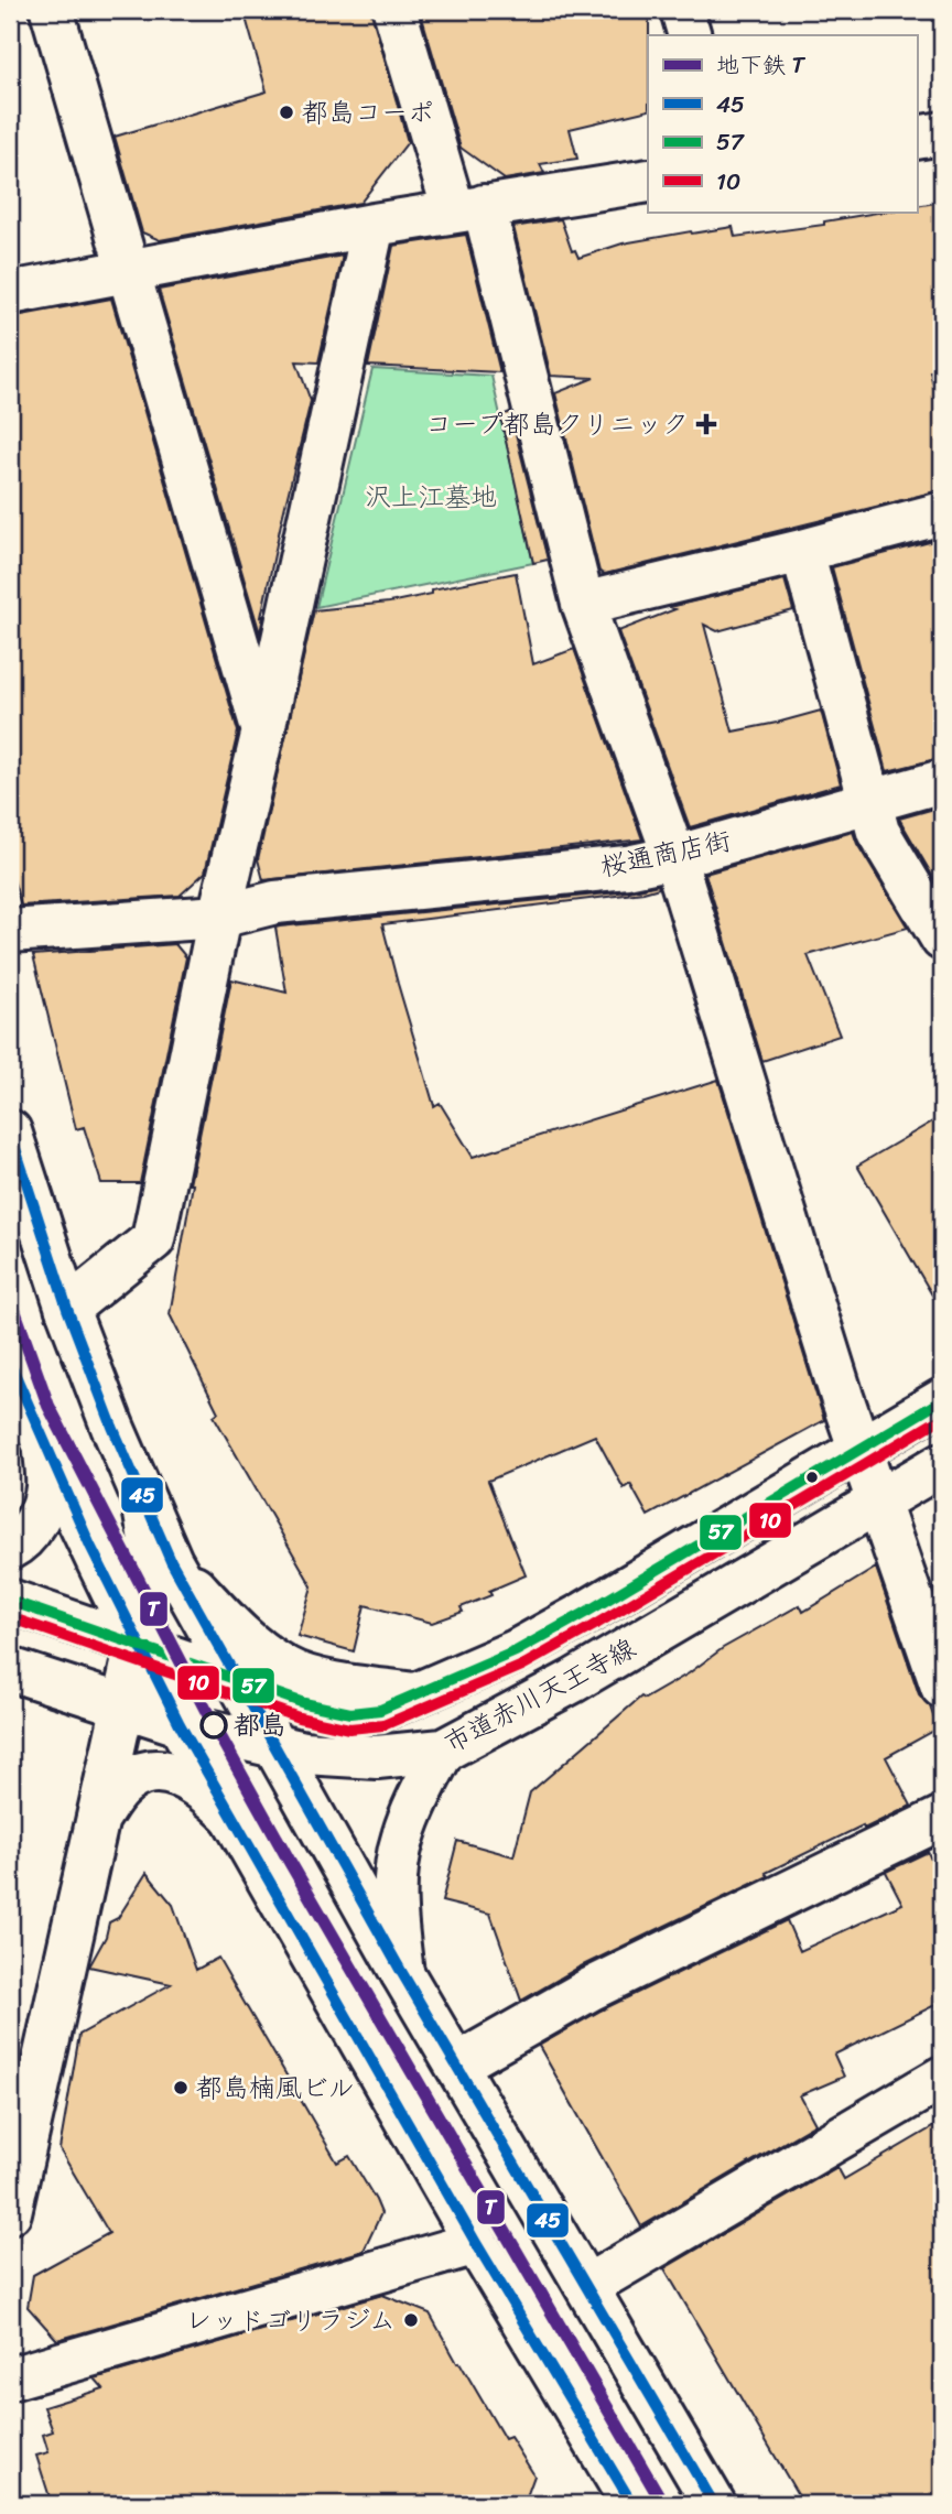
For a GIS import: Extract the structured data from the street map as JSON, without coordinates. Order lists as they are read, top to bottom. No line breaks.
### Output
{"streets":{"street":["桜通商店街","市道赤川天王寺線"]},"parks":["沢上江墓地"],"places":{"other":["都島コーポ","都島","都島楠風ビル","レッドゴリラジム"],"health":["コープ都島クリニック"]},"lines":["transit line 45","metro line T","transit line 57","transit line 10"],"legend":["地下鉄 T","45","57","10"]}
